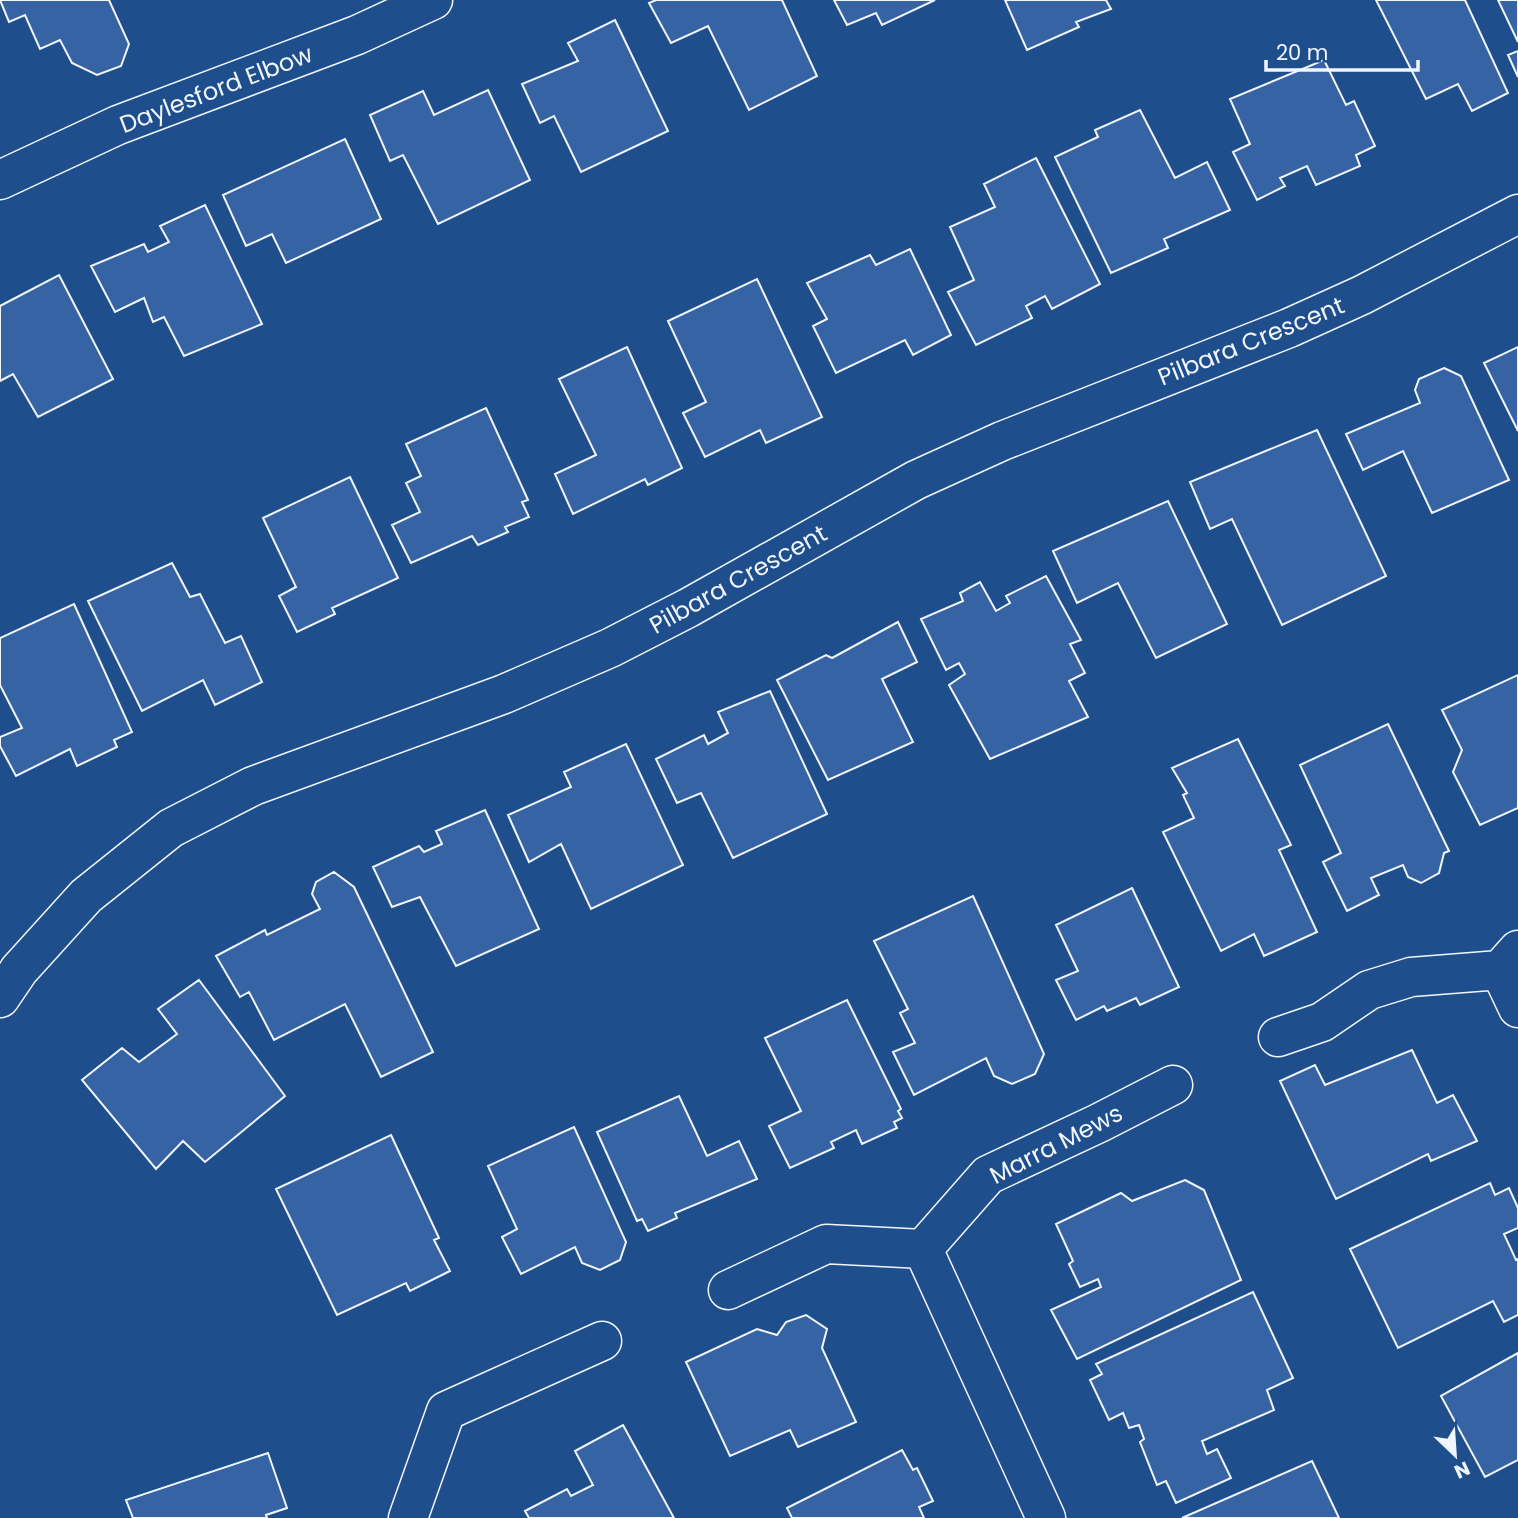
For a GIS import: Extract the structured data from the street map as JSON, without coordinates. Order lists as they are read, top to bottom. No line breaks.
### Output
{"streets":{"street":["Daylesford Elbow","Pilbara Crescent","Marra Mews"]},"scale_bar":"20 m","north":"bottom right"}
